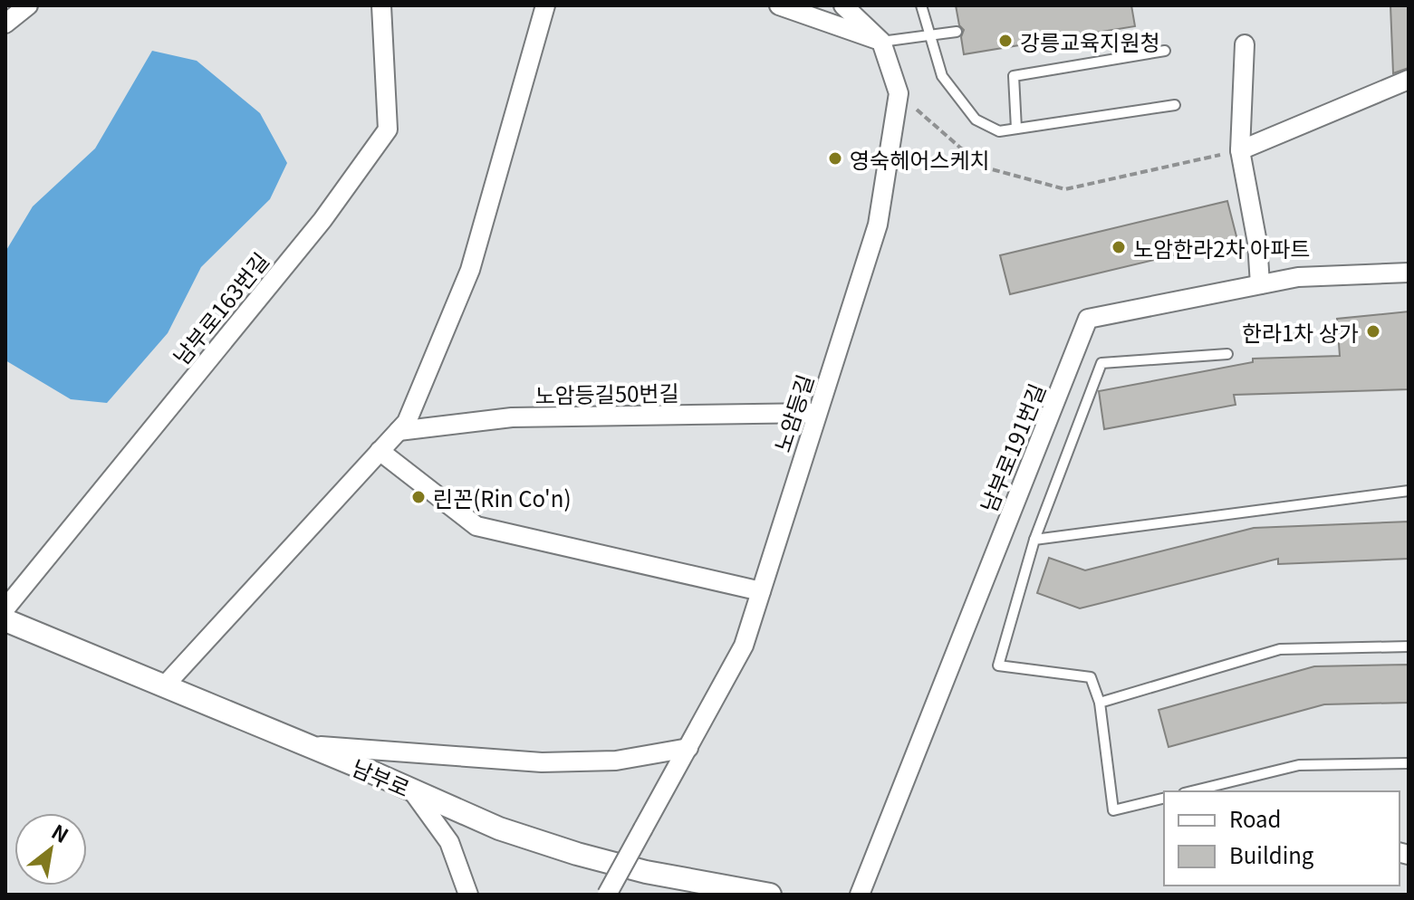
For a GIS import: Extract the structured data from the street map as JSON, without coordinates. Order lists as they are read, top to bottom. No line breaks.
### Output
{"streets":{"street":["남부로163번길","노암등길50번길","노암등길","남부로191번길","남부로"]},"crossings":[["노암등길50번길","노암등길"]],"places":["강릉교육지원청","영숙헤어스케치","노암한라2차 아파트","한라1차 상가","린꼰(Rin Co'n)"],"legend":["Road","Building"],"north":"top right"}
